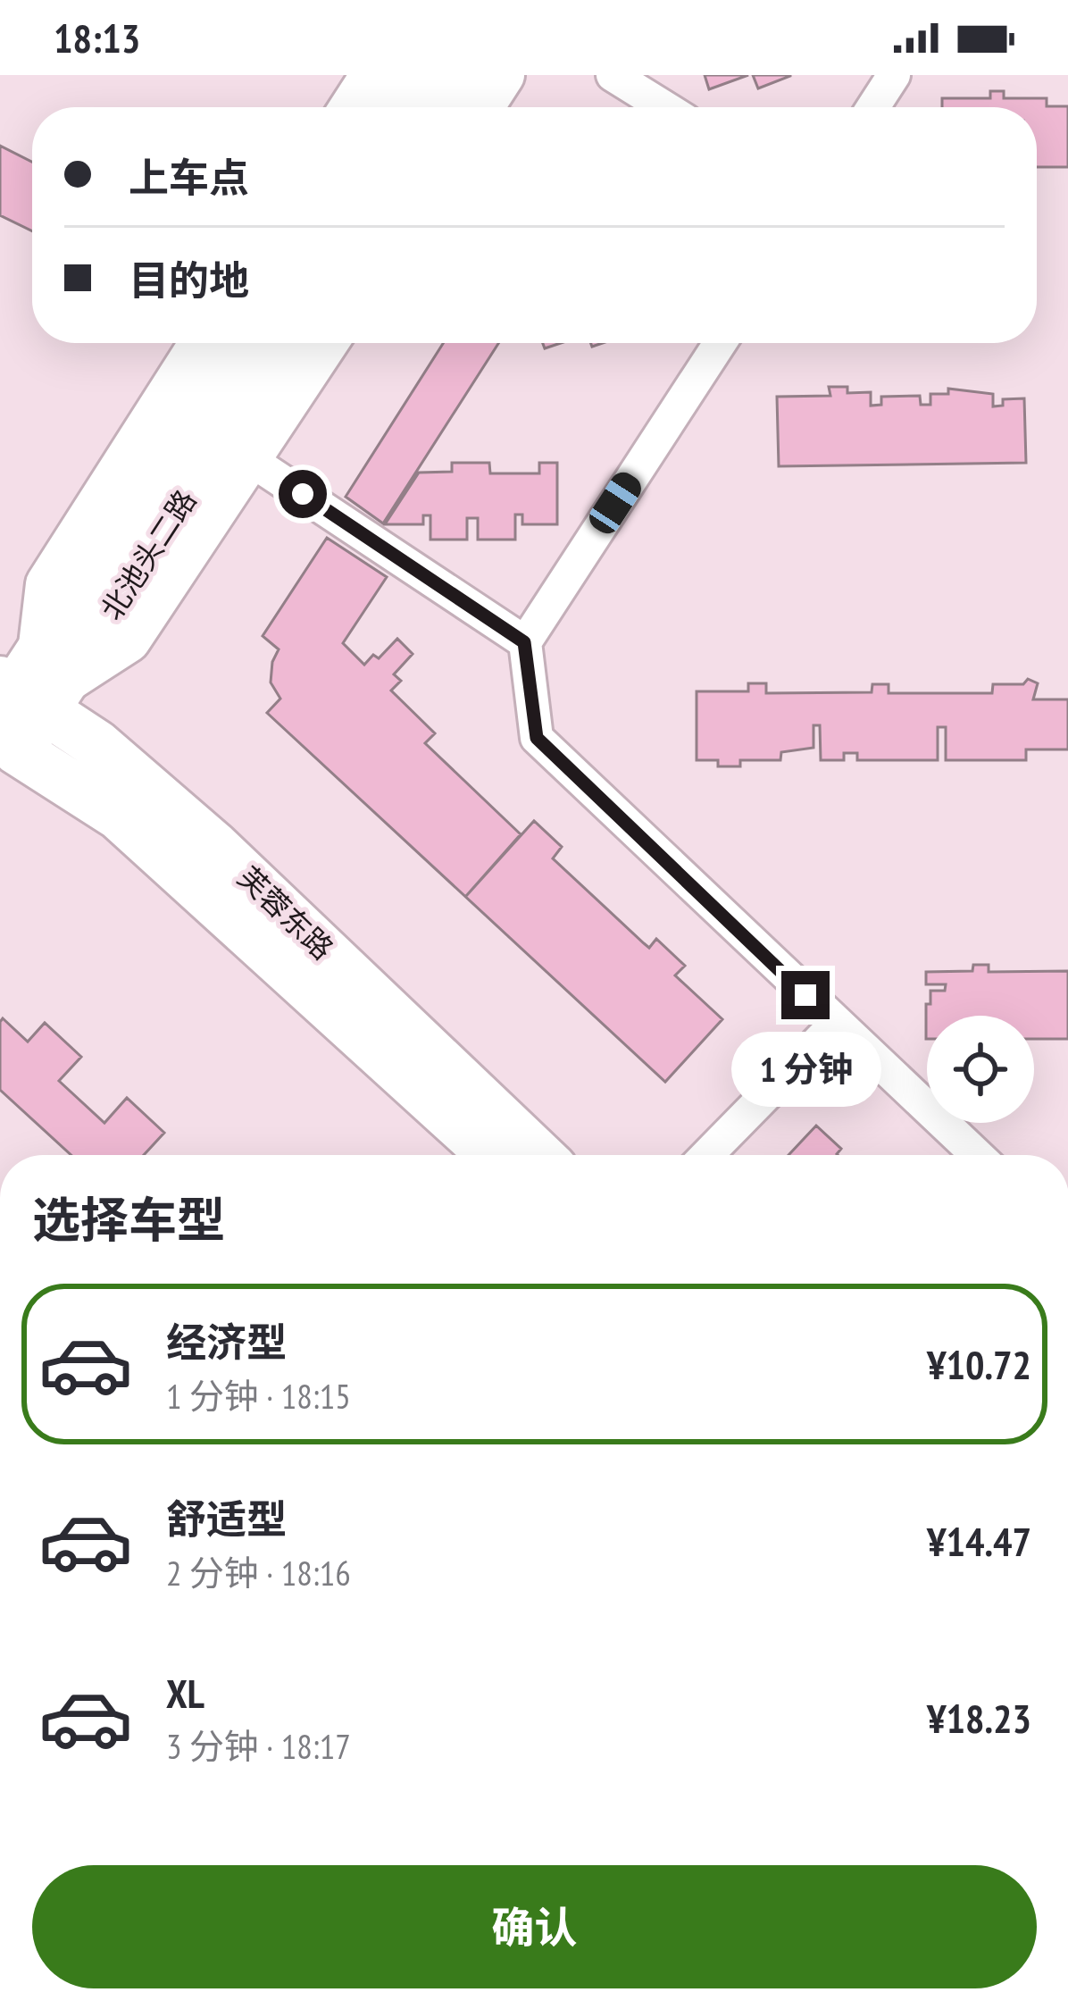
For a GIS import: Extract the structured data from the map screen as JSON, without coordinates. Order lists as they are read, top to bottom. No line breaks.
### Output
{"streets":{"main road":["北池头二路","芙蓉东路"]},"crossings":[["北池头二路","芙蓉东路"]],"page":{"status":"18:13","banner":["上车点","目的地"],"bubble":"1 分钟","heading":"选择车型","list":[{"name":"经济型","note":"1 分钟 · 18:15","value":"¥10.72"},{"name":"舒适型","note":"2 分钟 · 18:16","value":"¥14.47"},{"name":"XL","note":"3 分钟 · 18:17","value":"¥18.23"}],"buttons":"确认"}}
